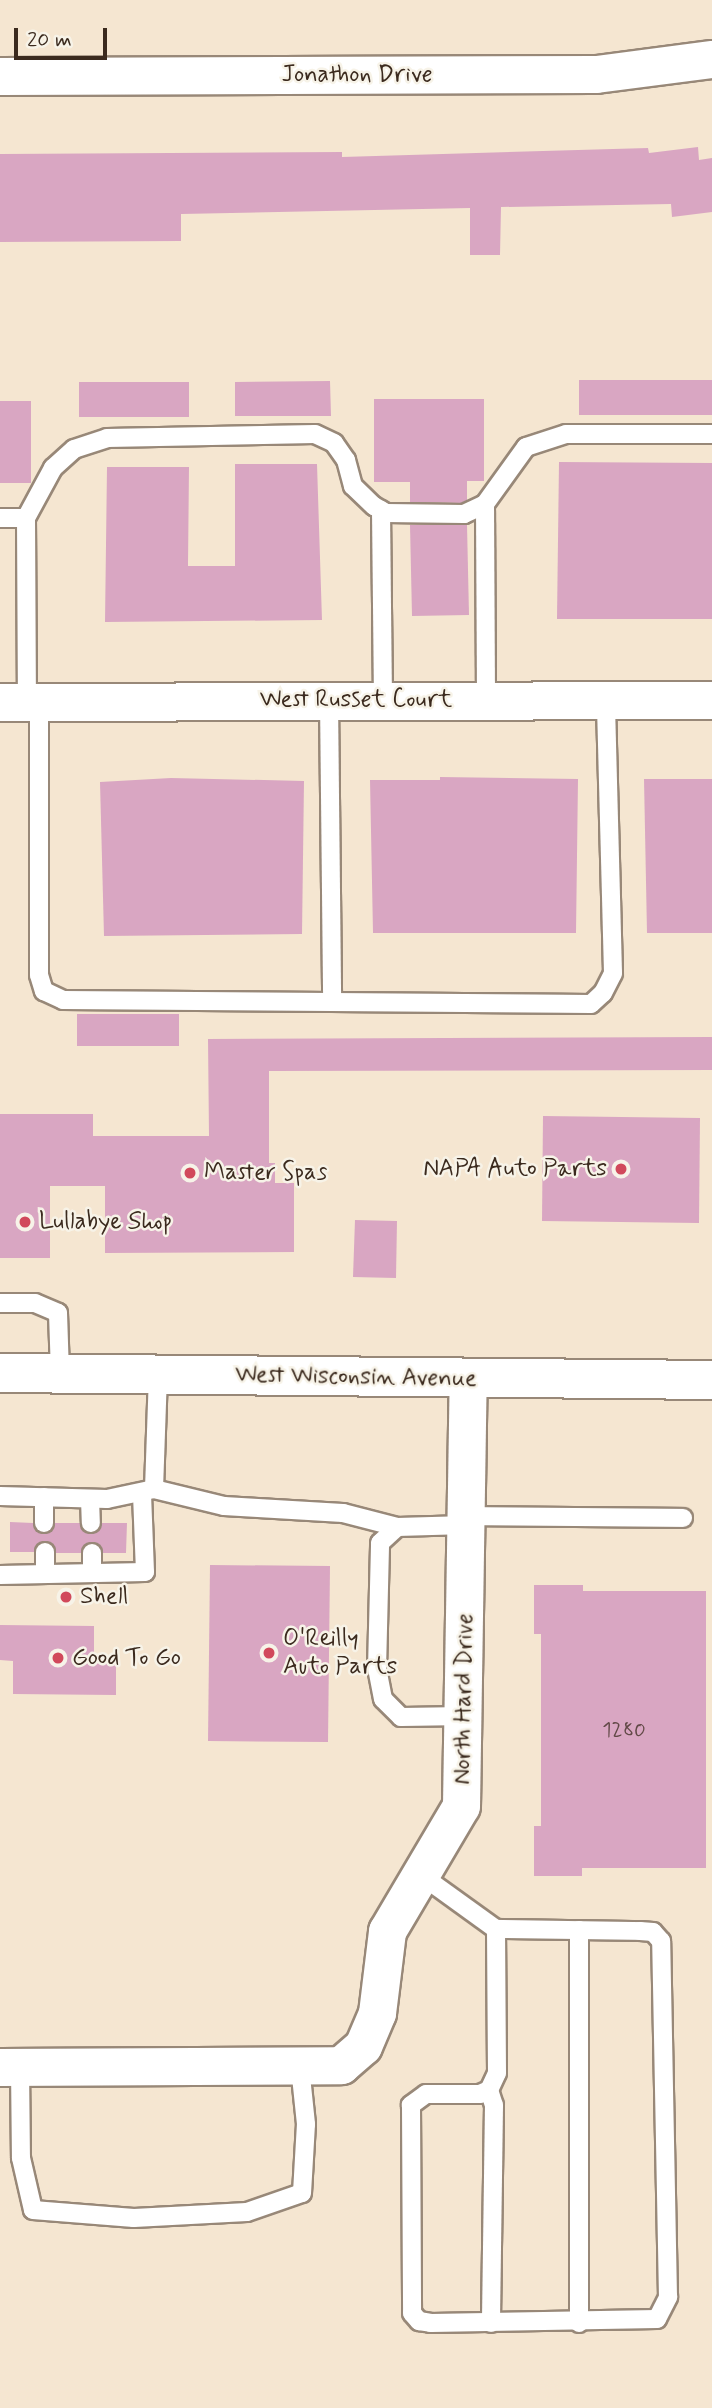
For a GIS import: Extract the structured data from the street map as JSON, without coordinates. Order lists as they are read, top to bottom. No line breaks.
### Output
{"streets":{"main road":["West Wisconsin Avenue"],"street":["Jonathon Drive","West Russet Court","North Hard Drive"]},"crossings":[["West Wisconsin Avenue","North Hard Drive"]],"places":["NAPA Auto Parts","Master Spas","Lullabye Shop","Shell","O'Reilly Auto Parts","Good To Go"],"house_numbers":["1280"],"scale_bar":"20 m"}
